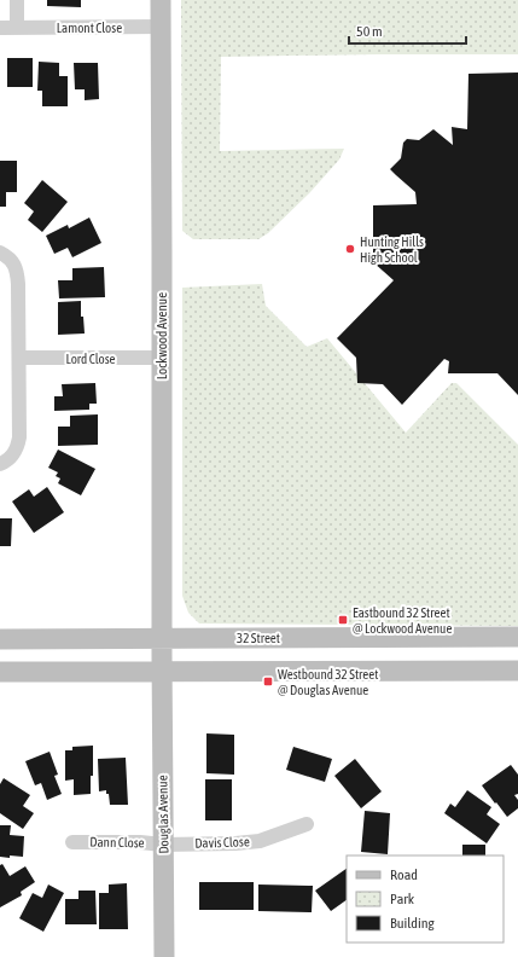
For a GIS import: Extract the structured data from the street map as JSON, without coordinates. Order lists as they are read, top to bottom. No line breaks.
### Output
{"streets":{"street":["Lamont Close","Lockwood Avenue","Lord Close","32 Street","Douglas Avenue","Dann Close","Davis Close"]},"crossings":[["Lamont Close","Lockwood Avenue"],["Lockwood Avenue","Lord Close"],["Lockwood Avenue","32 Street"],["Lockwood Avenue","Douglas Avenue"],["Douglas Avenue","Dann Close"],["Douglas Avenue","Davis Close"],["Dann Close","Davis Close"]],"places":{"other":["Hunting Hills High School"],"transit":["Eastbound 32 Street @ Lockwood Avenue","Westbound 32 Street @ Douglas Avenue"]},"legend":["Road","Park","Building"],"scale_bar":"50 m"}
